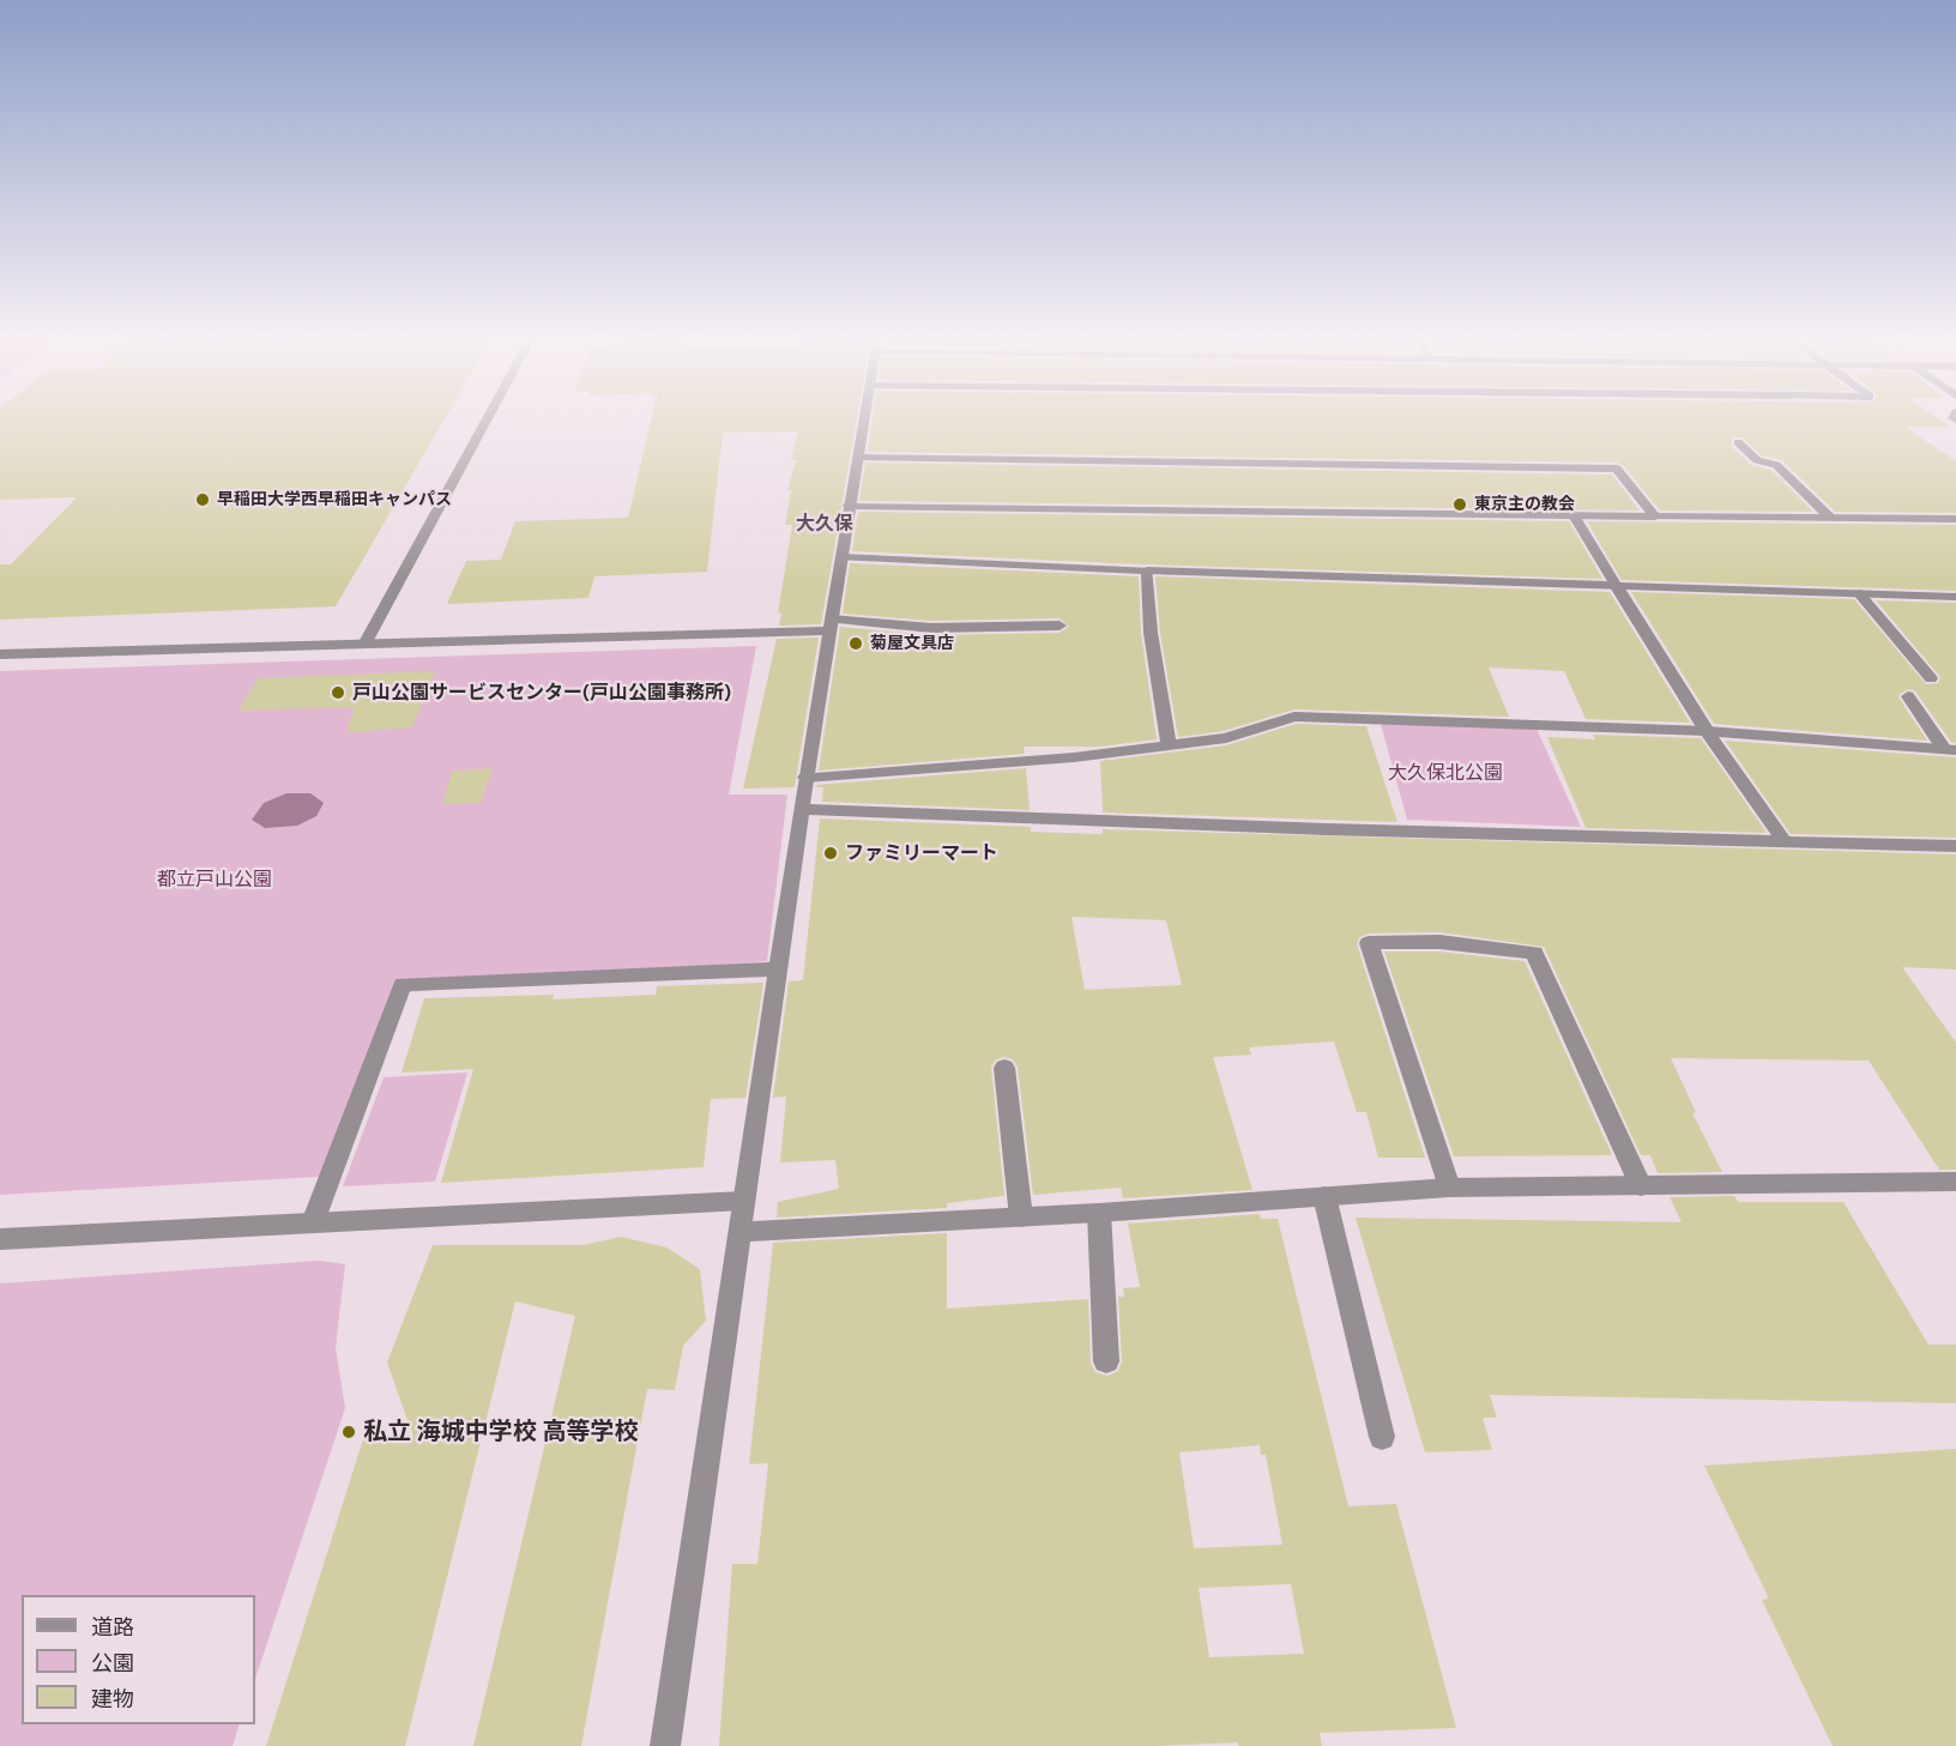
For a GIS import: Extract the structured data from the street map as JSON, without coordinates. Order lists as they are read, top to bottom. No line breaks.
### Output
{"districts":["大久保"],"parks":["大久保北公園","都立戸山公園"],"places":["早稲田大学西早稲田キャンパス","東京主の教会","菊屋文具店","戸山公園サービスセンター(戸山公園事務所)","ファミリーマート","私立 海城中学校 高等学校"],"legend":["道路","公園","建物"]}
